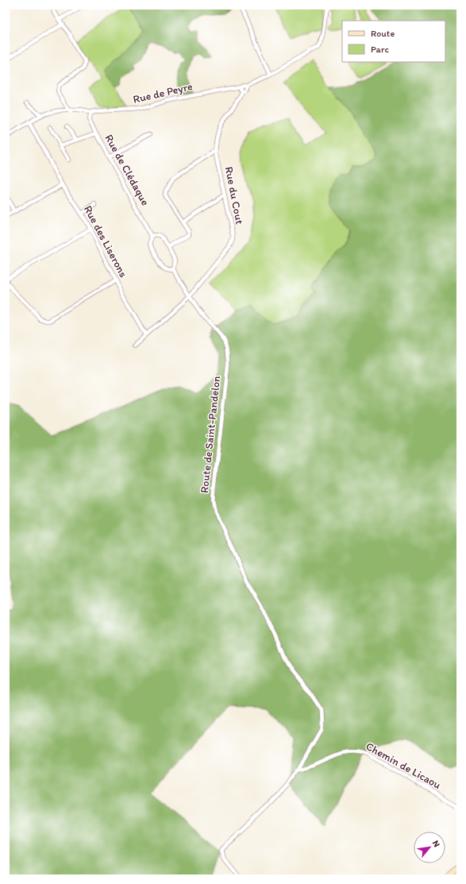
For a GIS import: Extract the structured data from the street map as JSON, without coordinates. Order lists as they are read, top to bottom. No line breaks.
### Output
{"streets":{"street":["Rue de Peyre","Rue de Clédaque","Rue du Cout","Rue des Liserons","Route de Saint-Pandelon","Chemin de Licaou"]},"crossings":[["Rue de Peyre","Rue de Clédaque"],["Rue de Peyre","Rue du Cout"],["Rue de Peyre","Rue des Liserons"],["Rue du Cout","Rue des Liserons"],["Rue du Cout","Route de Saint-Pandelon"],["Route de Saint-Pandelon","Chemin de Licaou"]],"legend":["Route","Parc"],"north":"top right"}
